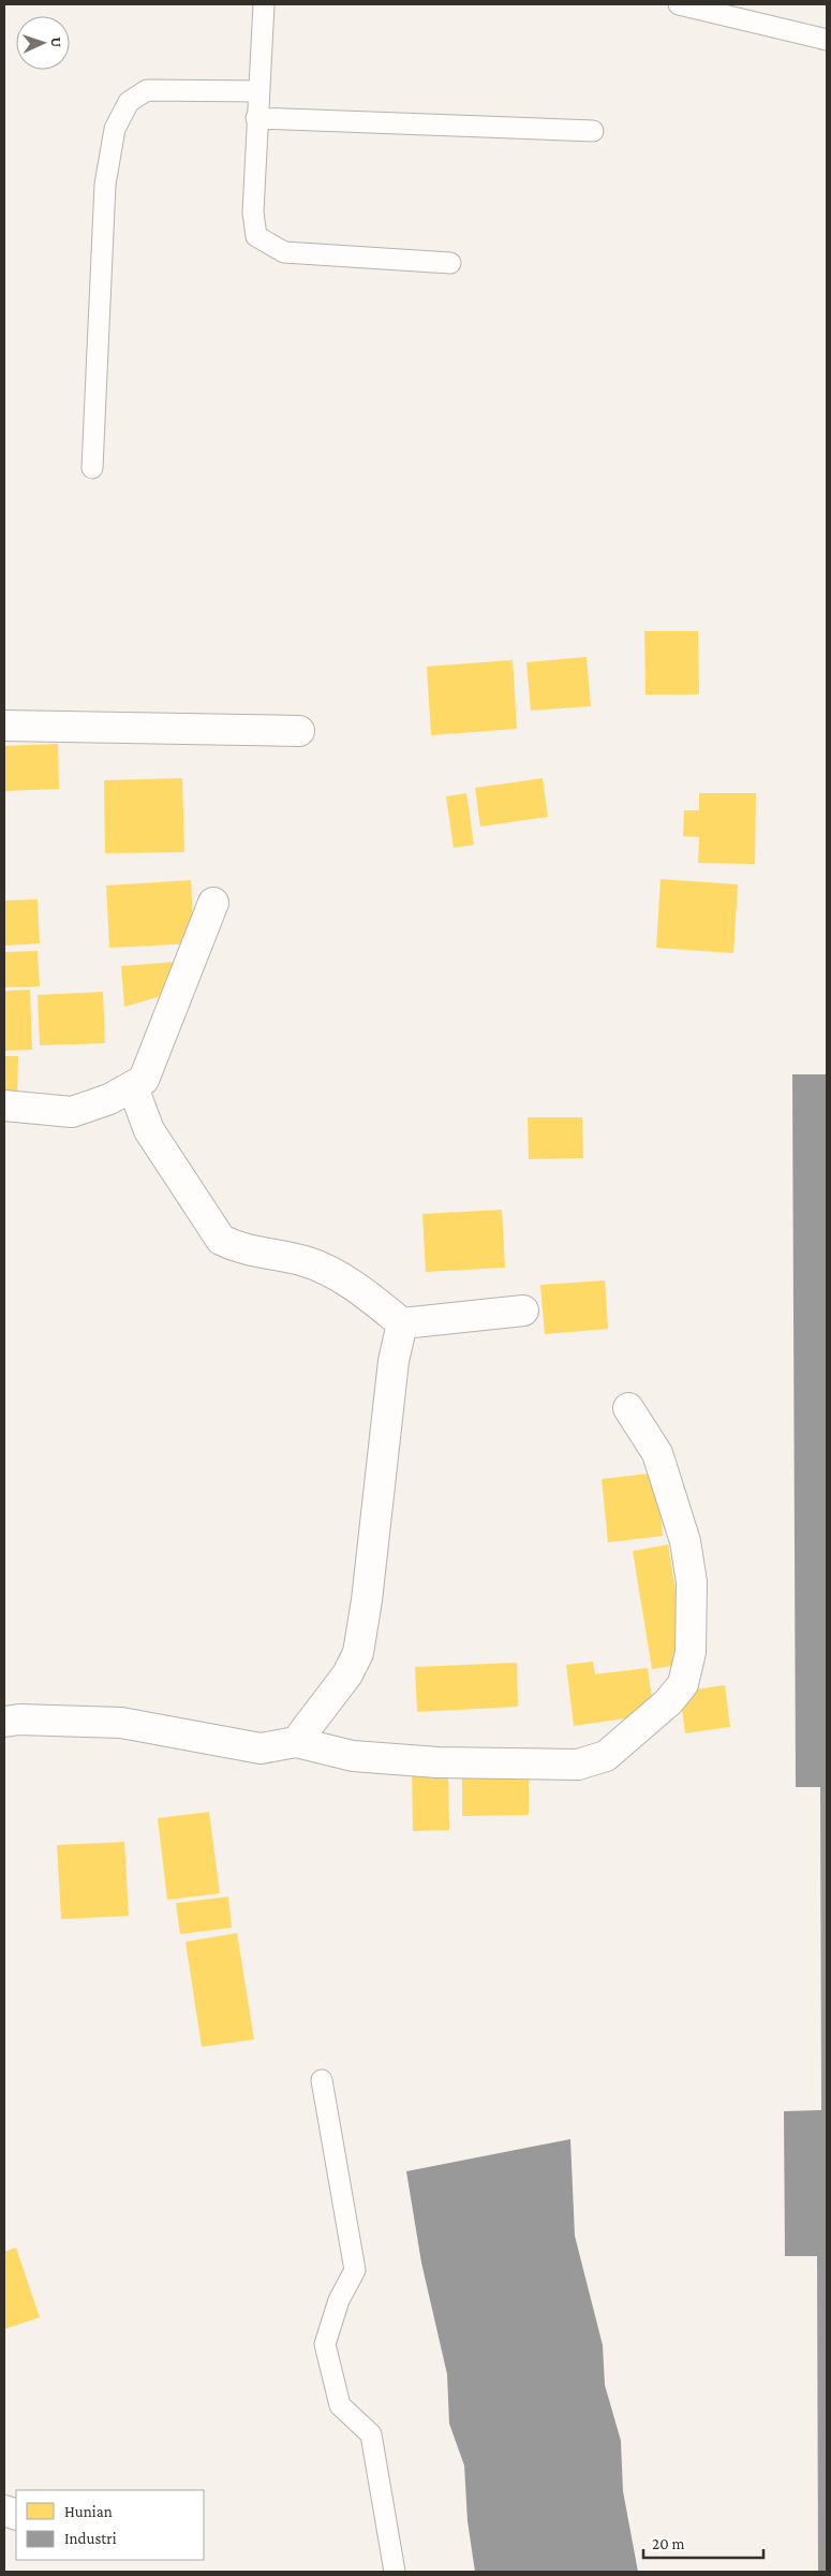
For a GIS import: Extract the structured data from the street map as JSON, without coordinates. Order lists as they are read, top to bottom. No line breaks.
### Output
{"legend":["Hunian","Industri"],"scale_bar":"20 m","north":"right"}
